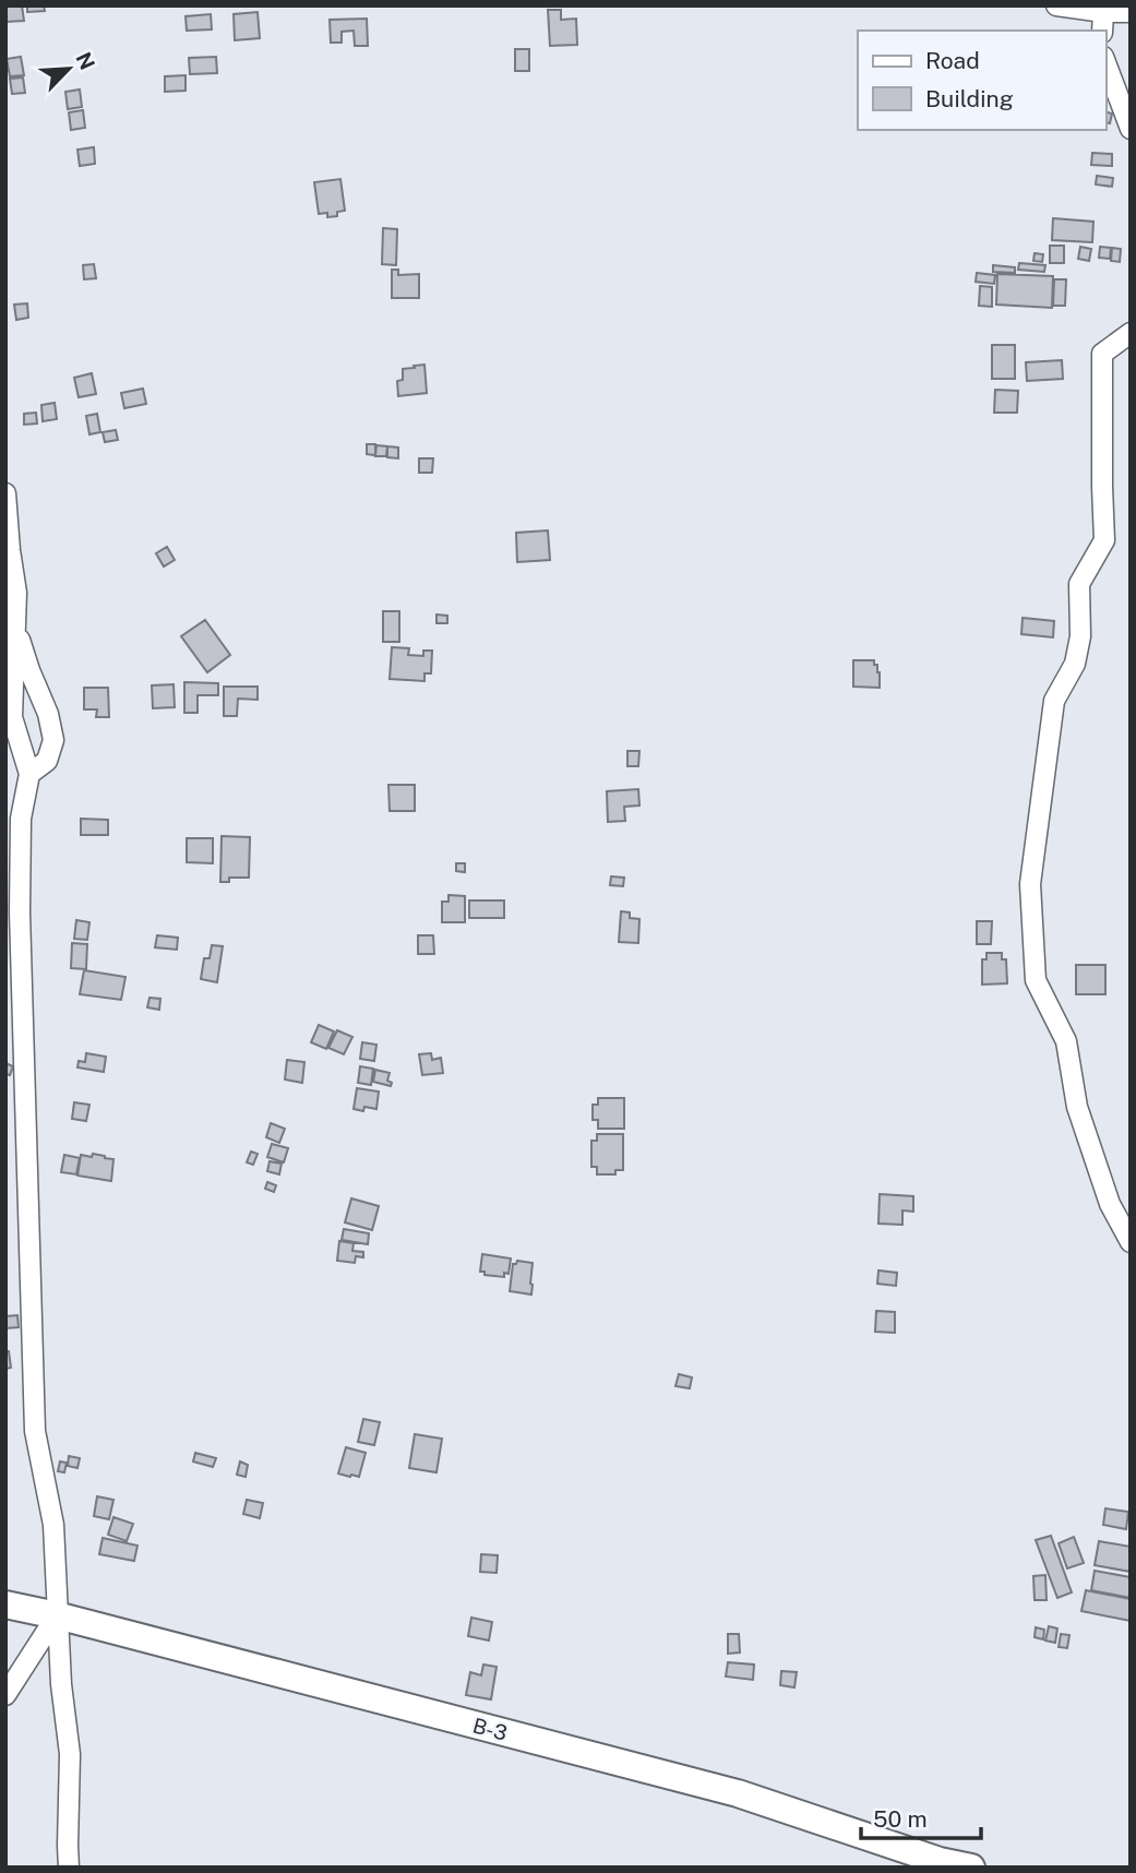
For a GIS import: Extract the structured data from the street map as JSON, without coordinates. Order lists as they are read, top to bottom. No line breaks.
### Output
{"streets":{"main road":["B-3"]},"legend":["Road","Building"],"scale_bar":"50 m","north":"top right"}
